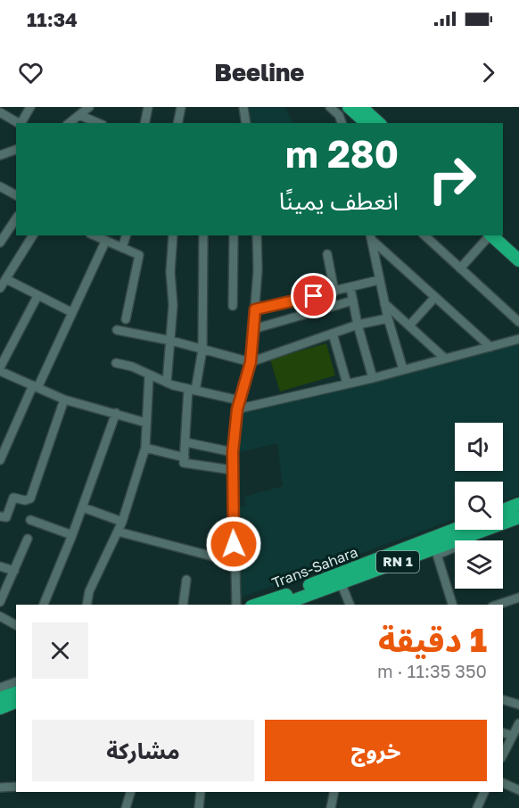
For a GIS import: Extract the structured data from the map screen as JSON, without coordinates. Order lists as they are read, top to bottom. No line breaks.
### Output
{"streets":{"highway":["RN 1","Trans-Sahara"]},"page":{"status":"11:34","header":"Beeline","turn":["280 m","انعطف يمينًا"],"heading":["1 دقيقة","350 m · 11:35"],"buttons":["خروج","مشاركة"]}}
